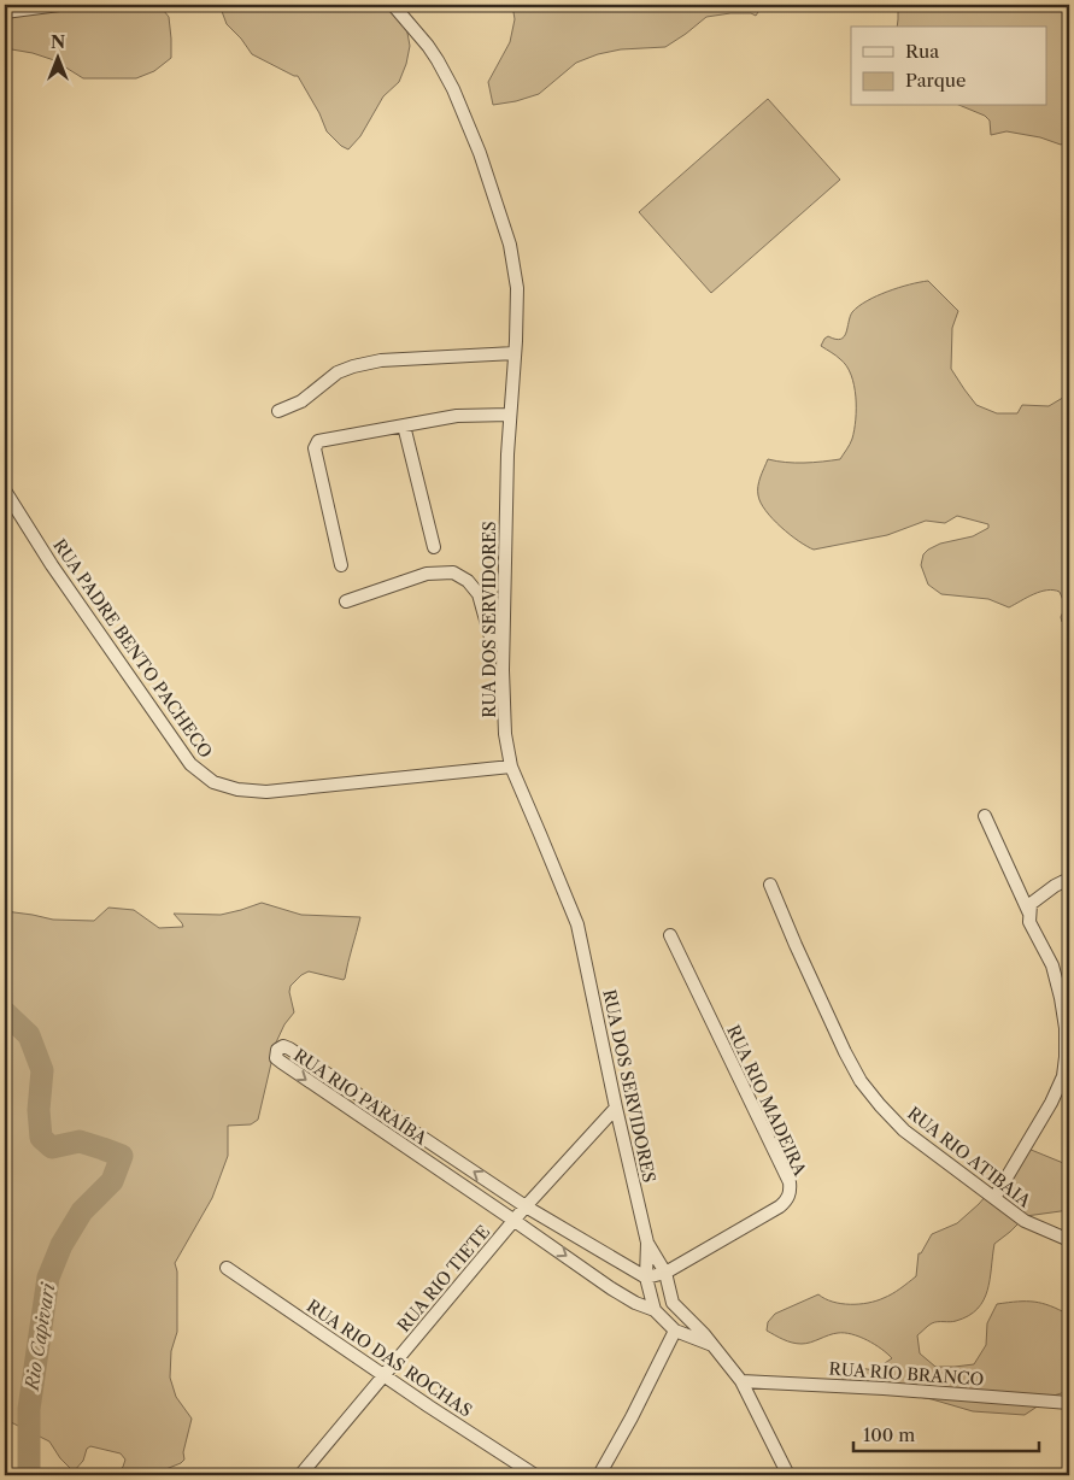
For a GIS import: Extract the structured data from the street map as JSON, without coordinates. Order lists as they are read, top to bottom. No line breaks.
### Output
{"streets":{"street":["RUA DOS SERVIDORES","RUA PADRE BENTO PACHECO","RUA RIO PARAÍBA","RUA RIO MADEIRA","RUA RIO ATIBAIA","RUA RIO TIETE","RUA RIO DAS ROCHAS","RUA RIO BRANCO"]},"crossings":[["RUA DOS SERVIDORES","RUA PADRE BENTO PACHECO"],["RUA DOS SERVIDORES","RUA RIO PARAÍBA"],["RUA DOS SERVIDORES","RUA RIO MADEIRA"],["RUA DOS SERVIDORES","RUA RIO TIETE"],["RUA RIO PARAÍBA","RUA RIO MADEIRA"],["RUA RIO PARAÍBA","RUA RIO TIETE"],["RUA RIO TIETE","RUA RIO DAS ROCHAS"]],"water":["Rio Capivari"],"legend":["Rua","Parque"],"scale_bar":"100 m","north":"top"}
